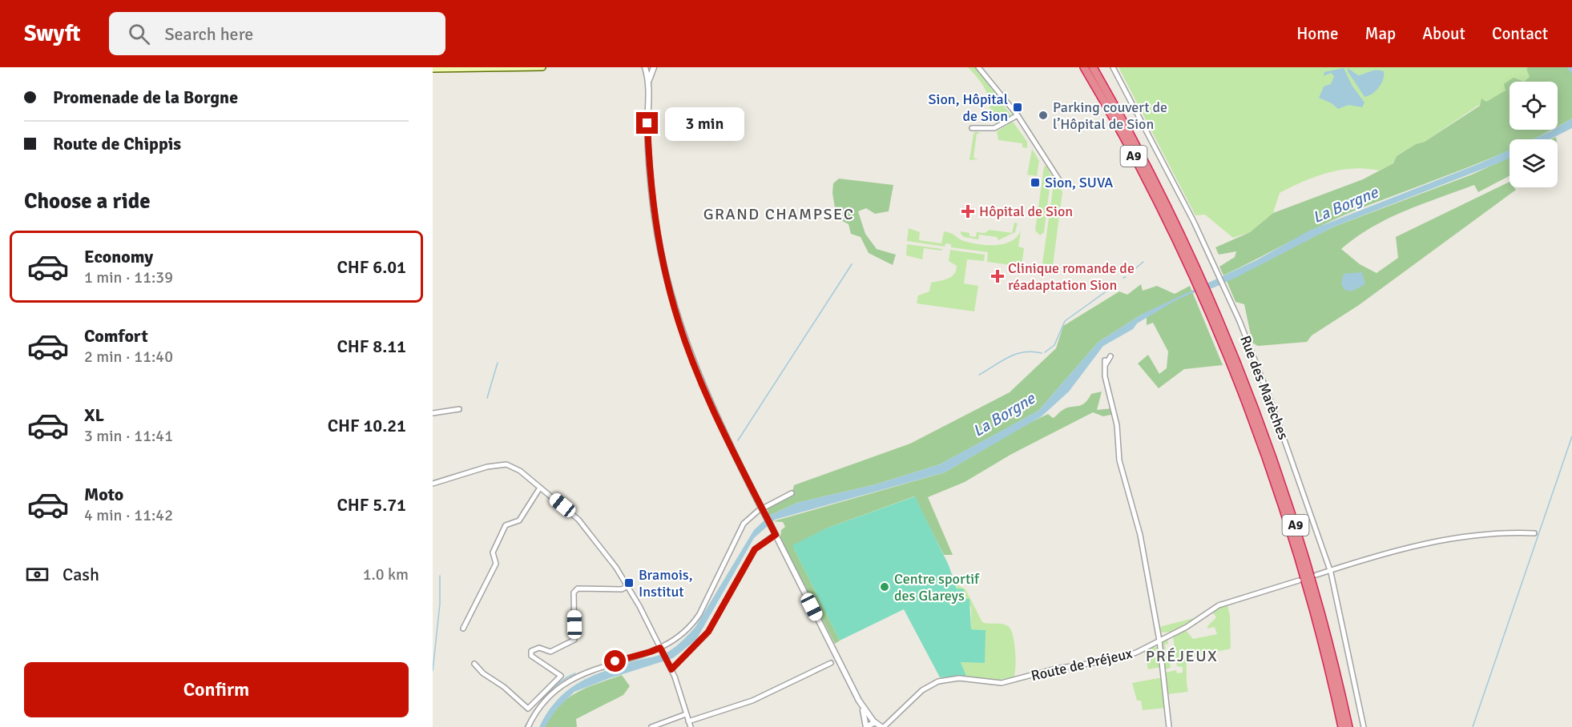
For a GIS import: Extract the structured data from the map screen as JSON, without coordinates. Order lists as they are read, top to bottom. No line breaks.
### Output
{"streets":{"highway":["A9"],"street":["Rue des Marèches","Route de Préjeux"]},"districts":["GRAND CHAMPSEC","PRÉJEUX"],"water":["La Borgne"],"places":{"transit":["Sion, Hôpital de Sion","Sion, SUVA","Bramois, Institut"],"other":["Parking couvert de l’Hôpital de Sion","Centre sportif des Glareys"],"health":["Hôpital de Sion","Clinique romande de réadaptation Sion"]},"page":{"header":"Swyft","search":"Search here","nav":["Home","Map","About","Contact"],"banner":["Promenade de la Borgne","Route de Chippis"],"bubble":"3 min","heading":"Choose a ride","list":[{"name":"Economy","note":"1 min · 11:39","value":"CHF 6.01"},{"name":"Comfort","note":"2 min · 11:40","value":"CHF 8.11"},{"name":"XL","note":"3 min · 11:41","value":"CHF 10.21"},{"name":"Moto","note":"4 min · 11:42","value":"CHF 5.71"}],"pay":["Cash","1.0 km"],"buttons":"Confirm"}}
